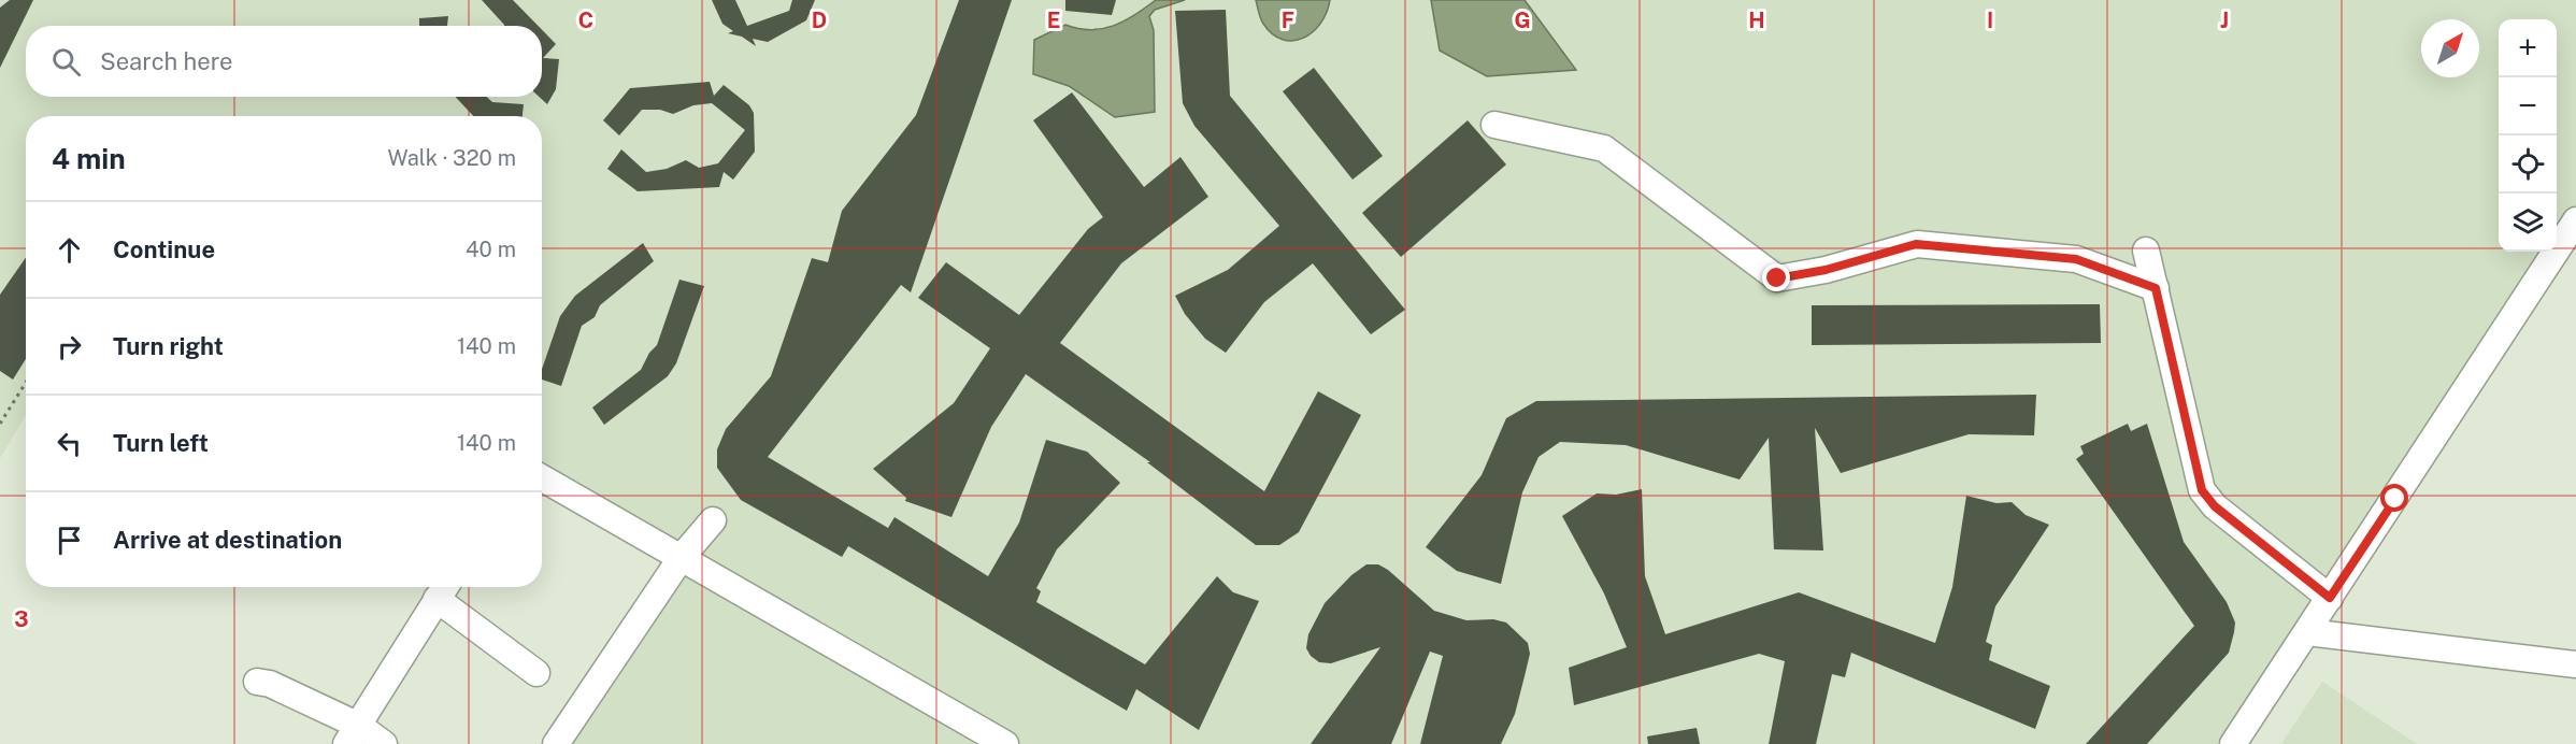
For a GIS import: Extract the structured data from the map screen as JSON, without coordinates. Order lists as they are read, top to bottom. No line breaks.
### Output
{"north":"top right","page":{"map_buttons":["+","−"],"search":"Search here","heading":["4 min","Walk · 320 m"],"list":[["Continue","40 m"],["Turn right","140 m"],["Turn left","140 m"],"Arrive at destination"]},"grid":{"columns":["C","D","E","F","G","H","I","J"],"rows":["3"]}}
